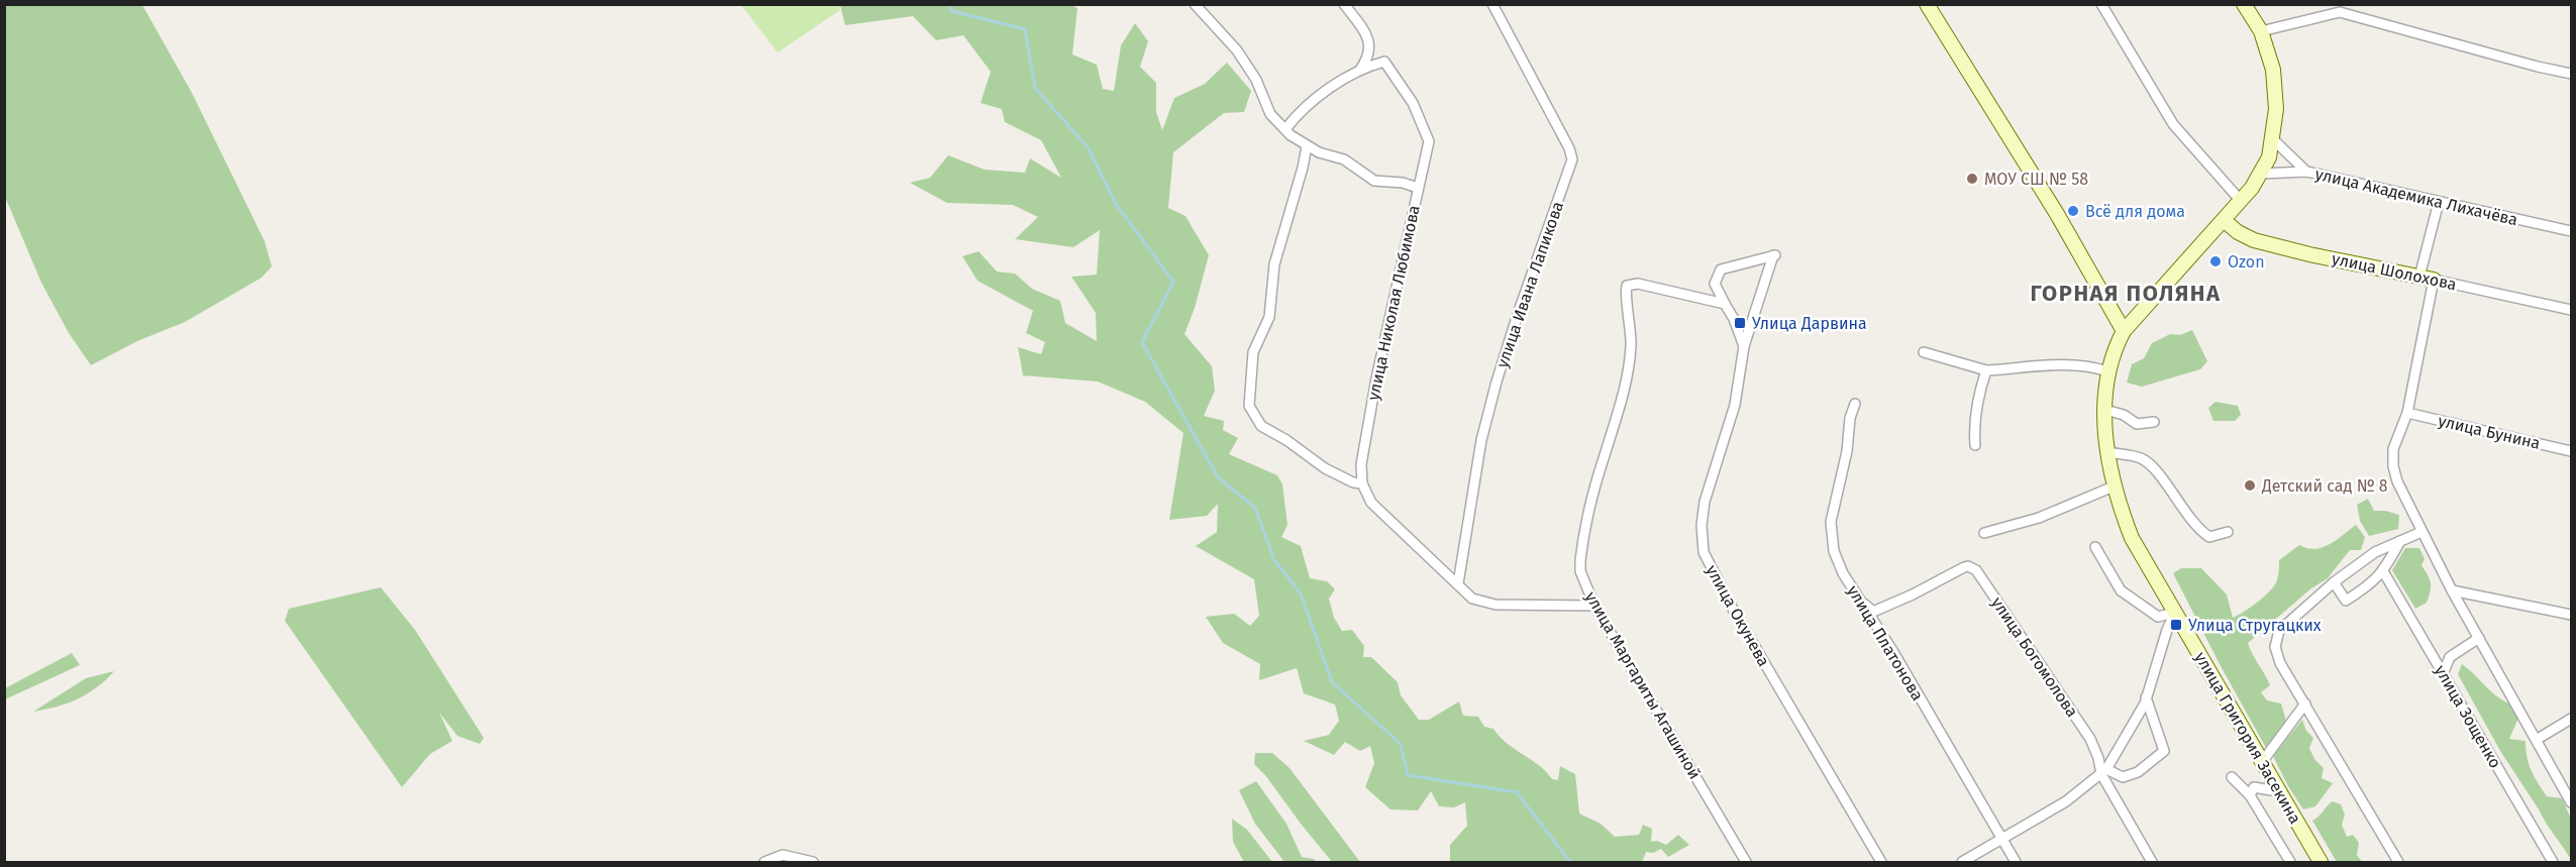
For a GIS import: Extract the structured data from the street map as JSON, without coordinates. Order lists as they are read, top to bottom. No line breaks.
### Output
{"streets":{"main road":["улица Шолохова","улица Григория Засекина"],"street":["улица Академика Лихачёва","улица Ивана Лапикова","улица Николая Любимова","улица Бунина","улица Окунева","улица Платонова","улица Богомолова","улица Маргариты Агашиной","улица Зощенко"]},"crossings":[["улица Академика Лихачёва","улица Григория Засекина"],["улица Шолохова","улица Григория Засекина"],["улица Окунева","улица Маргариты Агашиной"]],"districts":["ГОРНАЯ ПОЛЯНА"],"places":{"other":["МОУ СШ № 58","Всё для дома","Ozon","Детский сад № 8"],"transit":["Улица Дарвина","Улица Стругацких"]}}
